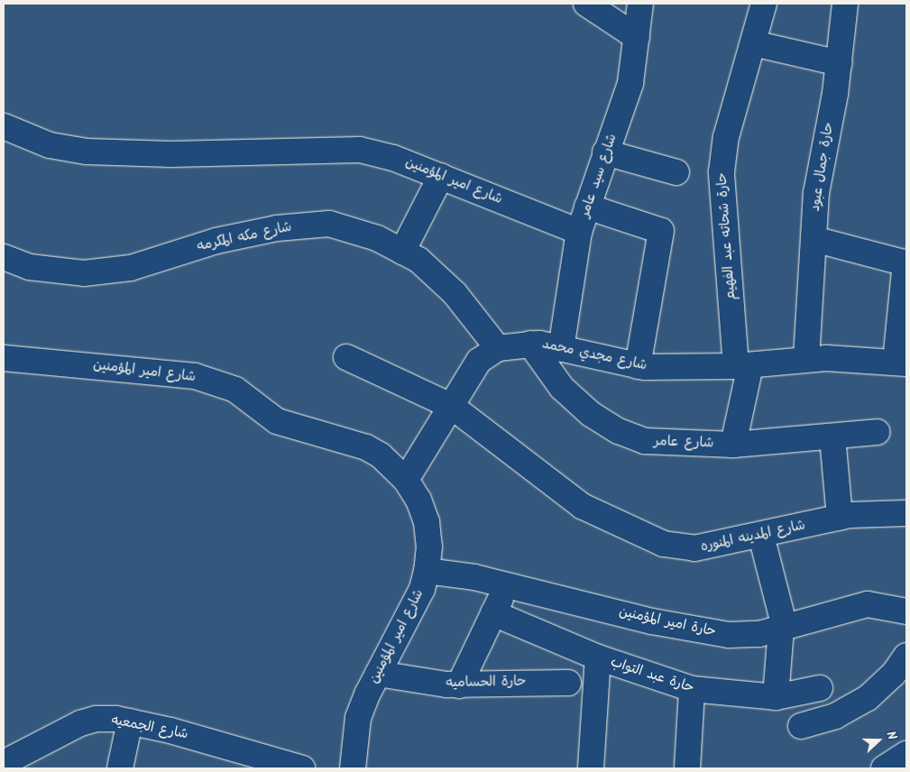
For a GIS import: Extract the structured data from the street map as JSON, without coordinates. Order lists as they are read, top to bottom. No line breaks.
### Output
{"streets":{"street":["حارة جمال عبود","شارع سيد عامر","شارع امير المؤمنين","حارة شحاته عبد الفهيم","شارع مكه المكرمه","شارع مجدي محمد","شارع عامر","شارع المدينه المنوره","حارة امير المؤمنين","حارة عبد التواب","حارة الحساميه","شارع الجمعيه"]},"crossings":[["حارة جمال عبود","شارع مجدي محمد"],["شارع سيد عامر","شارع امير المؤمنين"],["شارع سيد عامر","شارع مجدي محمد"],["شارع امير المؤمنين","شارع مجدي محمد"],["شارع امير المؤمنين","حارة امير المؤمنين"],["شارع امير المؤمنين","حارة الحساميه"],["حارة شحاته عبد الفهيم","شارع مجدي محمد"],["حارة شحاته عبد الفهيم","شارع عامر"],["شارع مكه المكرمه","شارع مجدي محمد"],["شارع مجدي محمد","شارع عامر"],["شارع مجدي محمد","شارع المدينه المنوره"]],"north":"right"}
